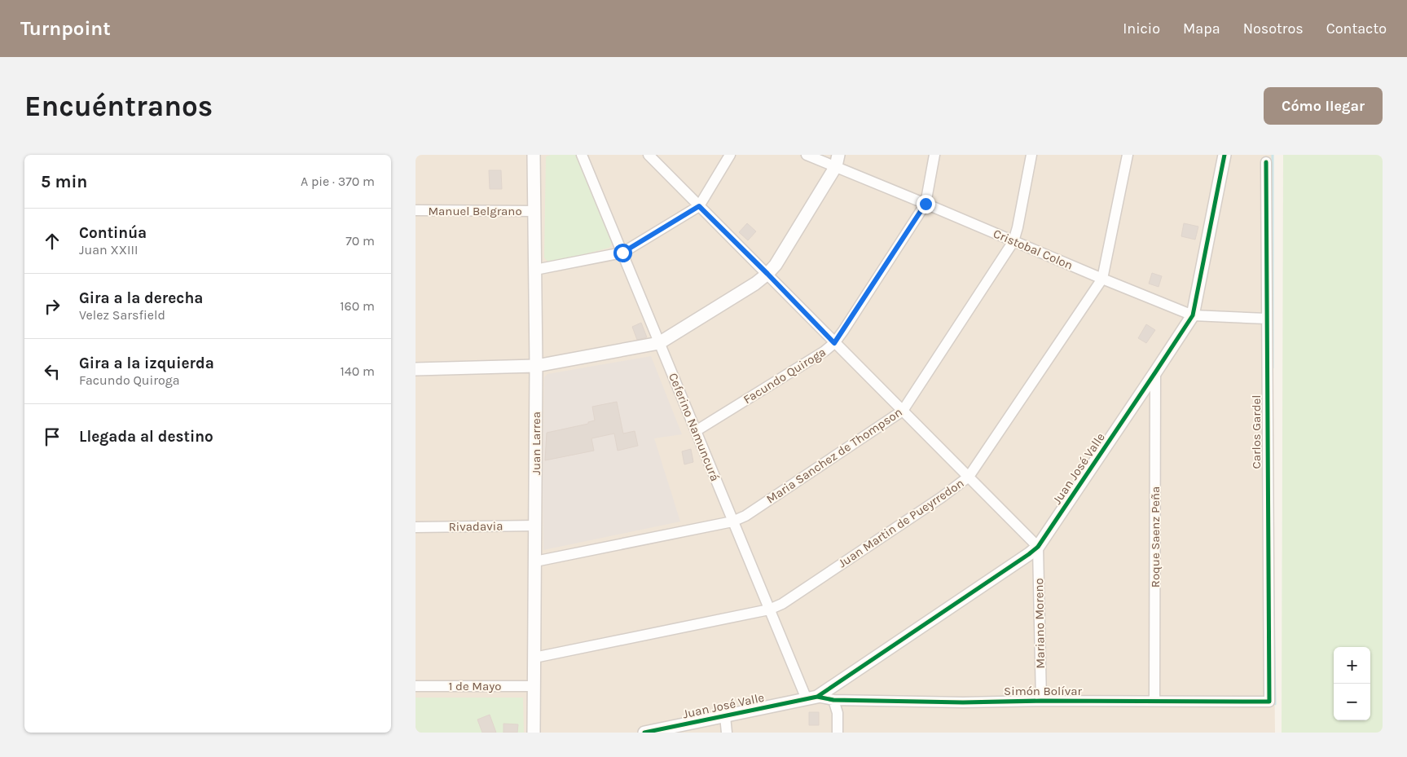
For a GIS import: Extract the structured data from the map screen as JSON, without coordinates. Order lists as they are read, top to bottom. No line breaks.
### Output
{"streets":{"street":["Manuel Belgrano","Cristobal Colon","Facundo Quiroga","Ceferino Namuncurá","Carlos Gardel","Juan Larrea","Maria Sanchez de Thompson","Juan José Valle","Juan Martin de Pueyrredon","Rivadavia","Roque Saenz Peña","Mariano Moreno","1 de Mayo","Simón Bolívar"]},"crossings":[["Manuel Belgrano","Juan Larrea"],["Cristobal Colon","Facundo Quiroga"],["Cristobal Colon","Carlos Gardel"],["Cristobal Colon","Maria Sanchez de Thompson"],["Cristobal Colon","Juan José Valle"],["Cristobal Colon","Juan Martin de Pueyrredon"],["Facundo Quiroga","Ceferino Namuncurá"],["Ceferino Namuncurá","Maria Sanchez de Thompson"],["Ceferino Namuncurá","Juan José Valle"],["Ceferino Namuncurá","Juan Martin de Pueyrredon"],["Ceferino Namuncurá","Simón Bolívar"],["Carlos Gardel","Simón Bolívar"],["Juan Larrea","Maria Sanchez de Thompson"],["Juan Larrea","Juan Martin de Pueyrredon"],["Juan Larrea","Rivadavia"],["Juan Larrea","1 de Mayo"],["Juan José Valle","Roque Saenz Peña"],["Juan José Valle","Mariano Moreno"],["Juan José Valle","Simón Bolívar"],["Roque Saenz Peña","Simón Bolívar"],["Mariano Moreno","Simón Bolívar"]],"page":{"header":"Turnpoint","nav":["Inicio","Mapa","Nosotros","Contacto"],"buttons":"Cómo llegar","title":"Encuéntranos","heading":["5 min","A pie · 370 m"],"list":[["Continúa","Juan XXIII","70 m"],["Gira a la derecha","Velez Sarsfield","160 m"],["Gira a la izquierda","Facundo Quiroga","140 m"],"Llegada al destino"],"map_buttons":["+","−"]}}
